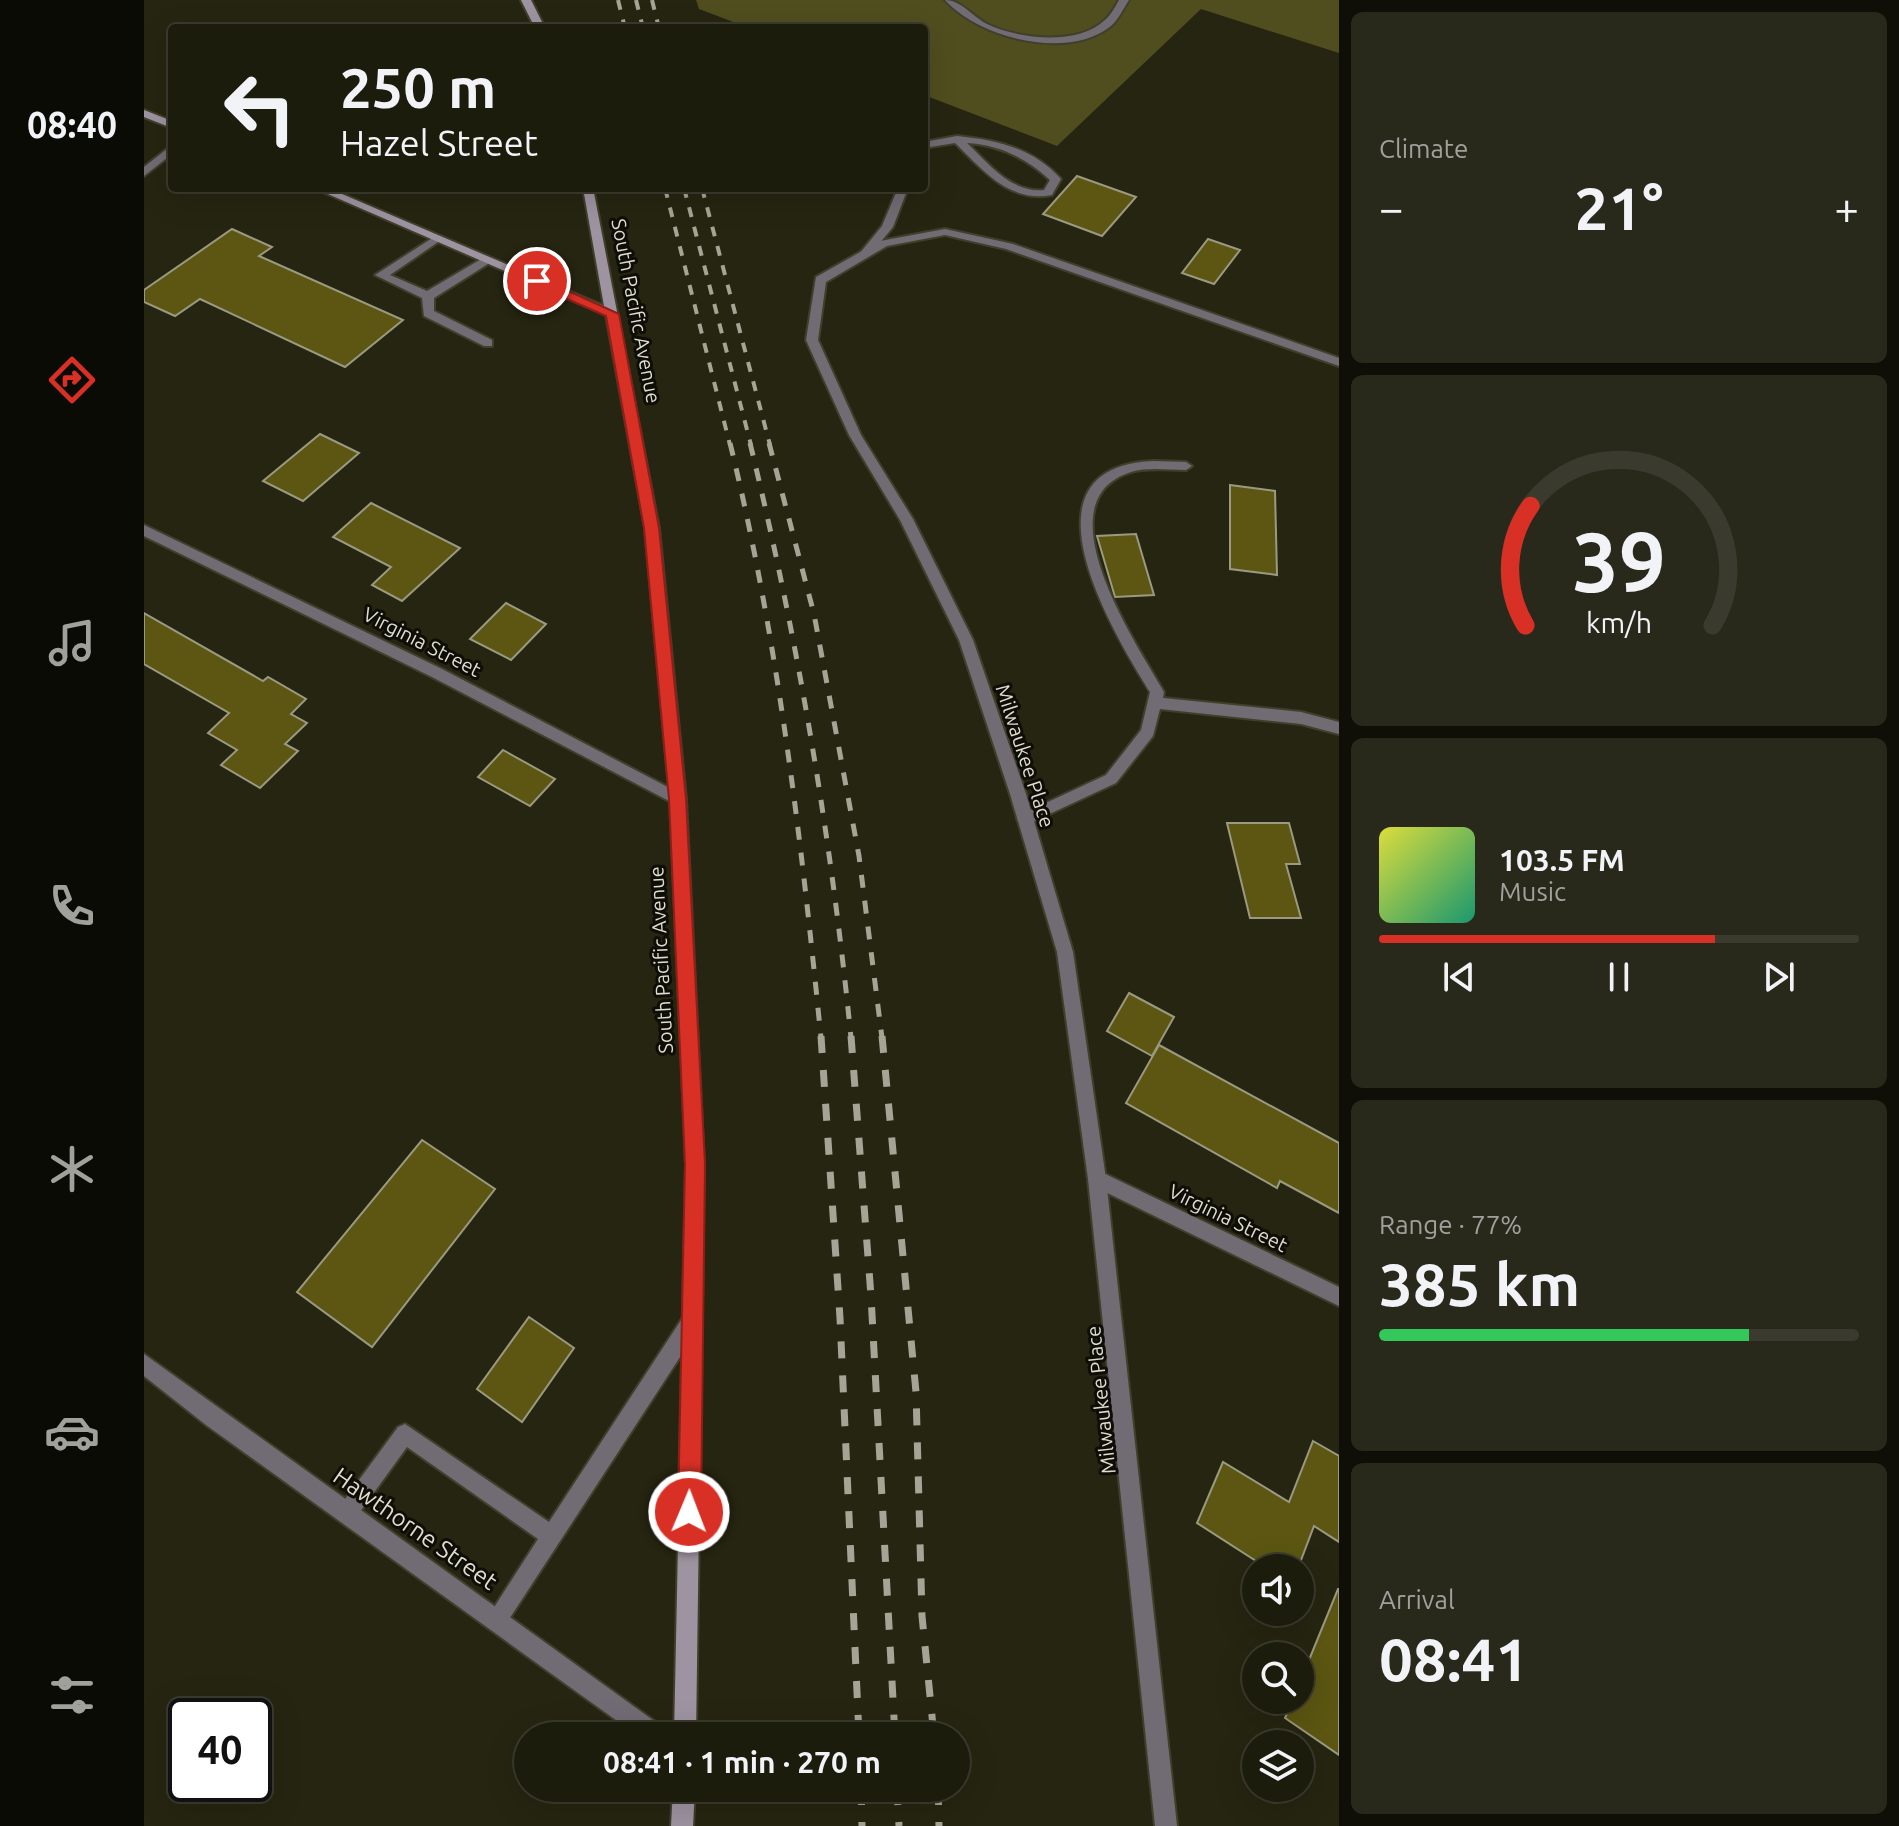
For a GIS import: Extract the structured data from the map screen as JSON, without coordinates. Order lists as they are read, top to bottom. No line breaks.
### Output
{"streets":{"street":["South Pacific Avenue","Virginia Street","Milwaukee Place","Hawthorne Street"]},"crossings":[["South Pacific Avenue","Virginia Street"],["Virginia Street","Milwaukee Place"]],"page":{"tabs":"08:40","tile":["Climate",["Range · 77%","385 km"],["Arrival","08:41"]],"turn":["250 m","Hazel Street"],"heat":["−","21°","+"],"song":["103.5 FM","Music"],"limit":"40","trip":"08:41 · 1 min · 270 m","gauge":["39","km/h"]}}
